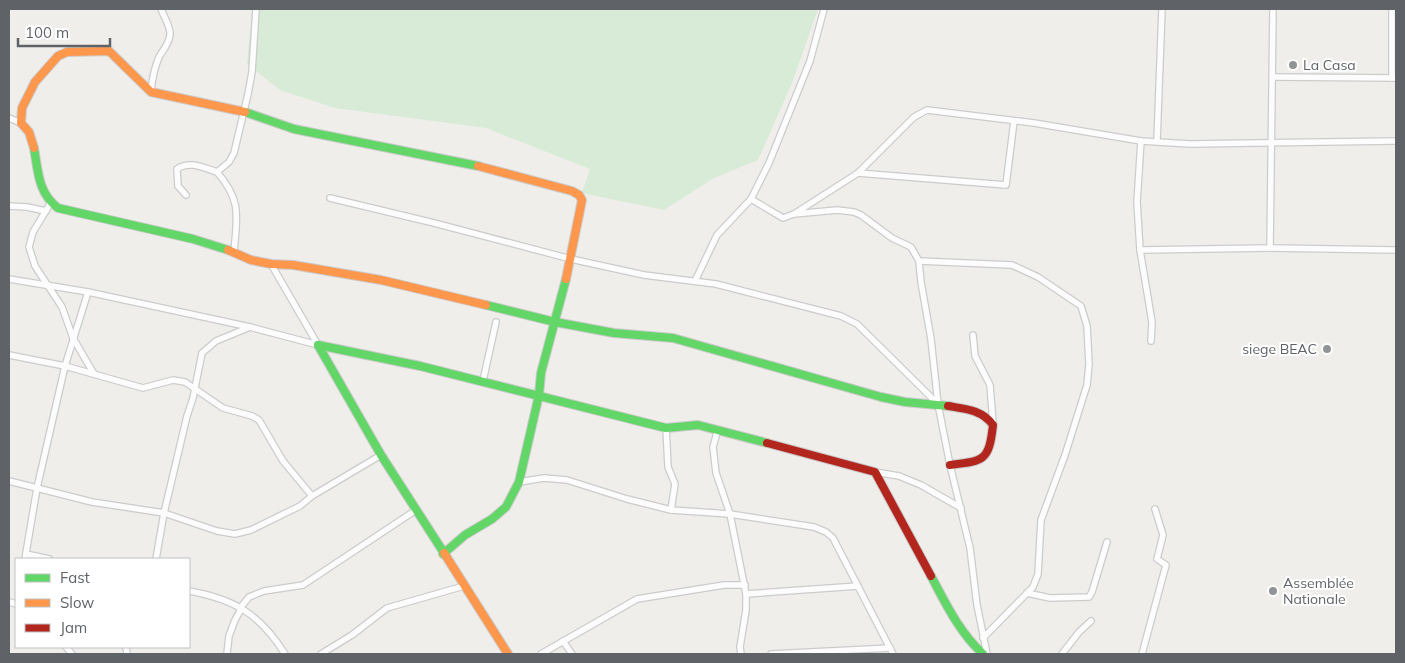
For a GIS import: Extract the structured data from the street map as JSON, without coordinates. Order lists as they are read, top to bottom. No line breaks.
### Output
{"places":["La Casa","siege BEAC","Assemblée Nationale"],"legend":["Fast","Slow","Jam"],"scale_bar":"100 m"}
